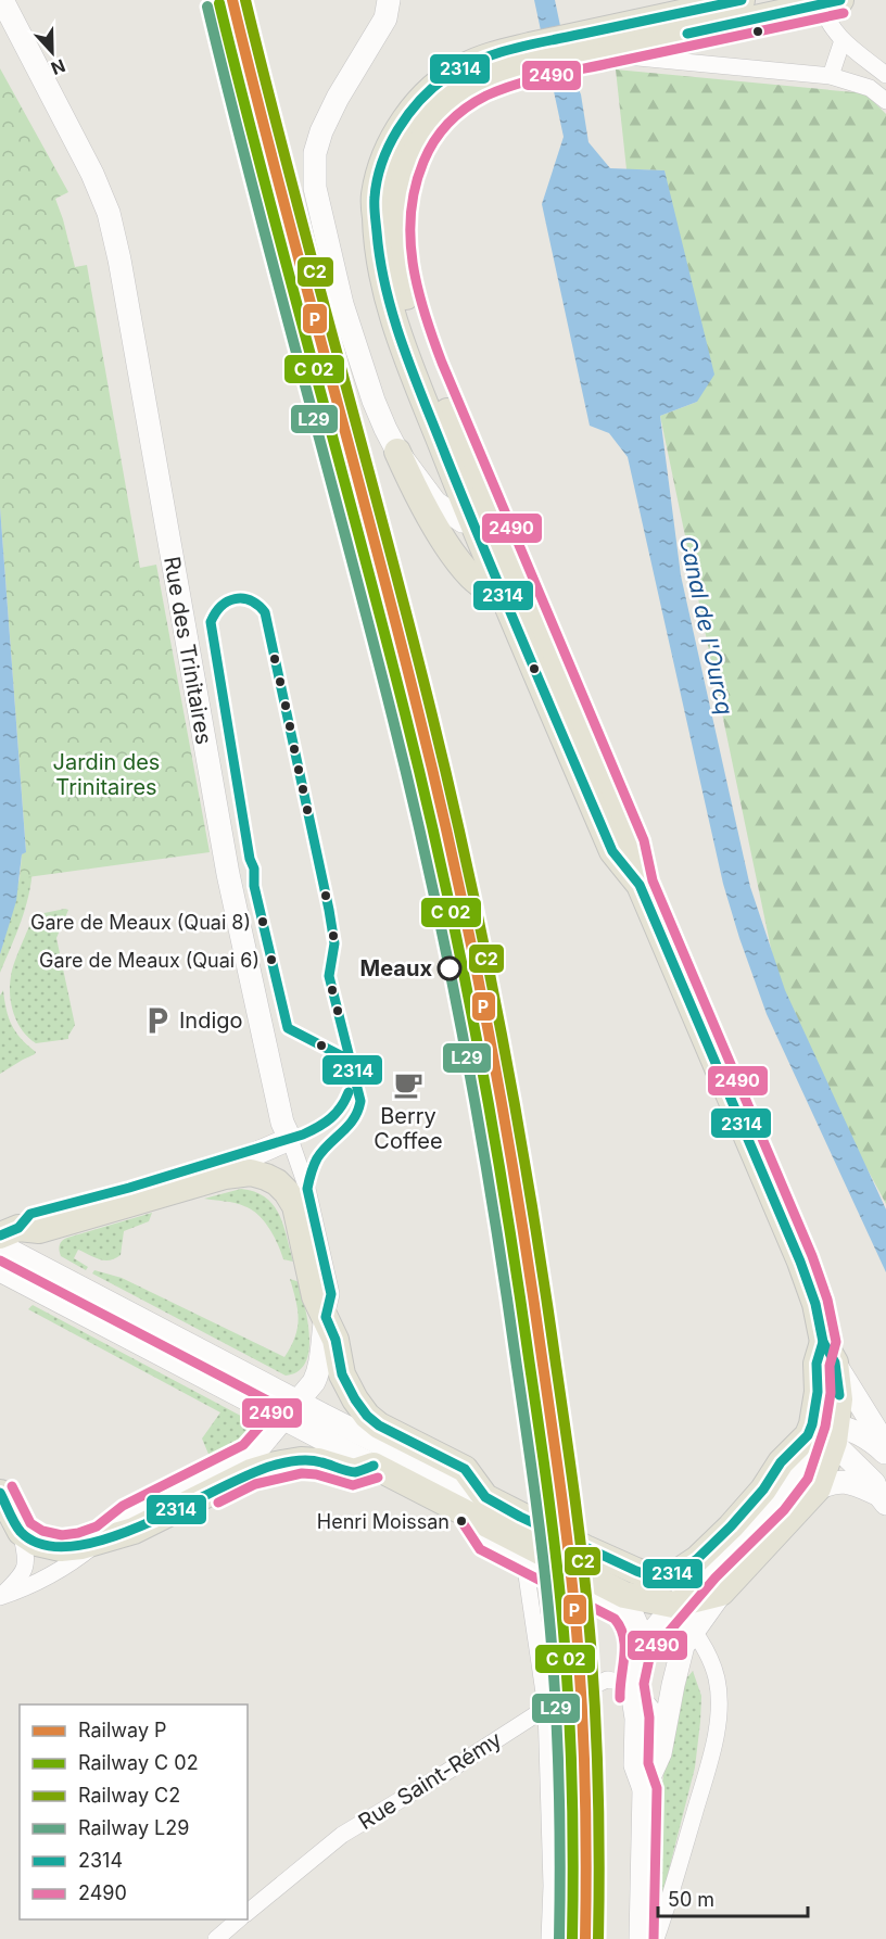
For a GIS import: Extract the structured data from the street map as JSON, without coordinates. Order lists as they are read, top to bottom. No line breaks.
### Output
{"streets":{"main road":["Rue des Trinitaires"],"street":["Rue Saint-Rémy"]},"water":["Canal de l'Ourcq"],"parks":["Jardin des Trinitaires"],"places":{"other":["Gare de Meaux (Quai 8)","Gare de Meaux (Quai 6)","Meaux","Henri Moissan"],"parking":["Indigo"],"cafe":["Berry Coffee"]},"lines":["rail line P","rail line C2","transit line 2314","rail line L29","transit line 2490"],"legend":["Railway P","Railway C 02","Railway C2","Railway L29","2314","2490"],"scale_bar":"50 m","north":"bottom"}
